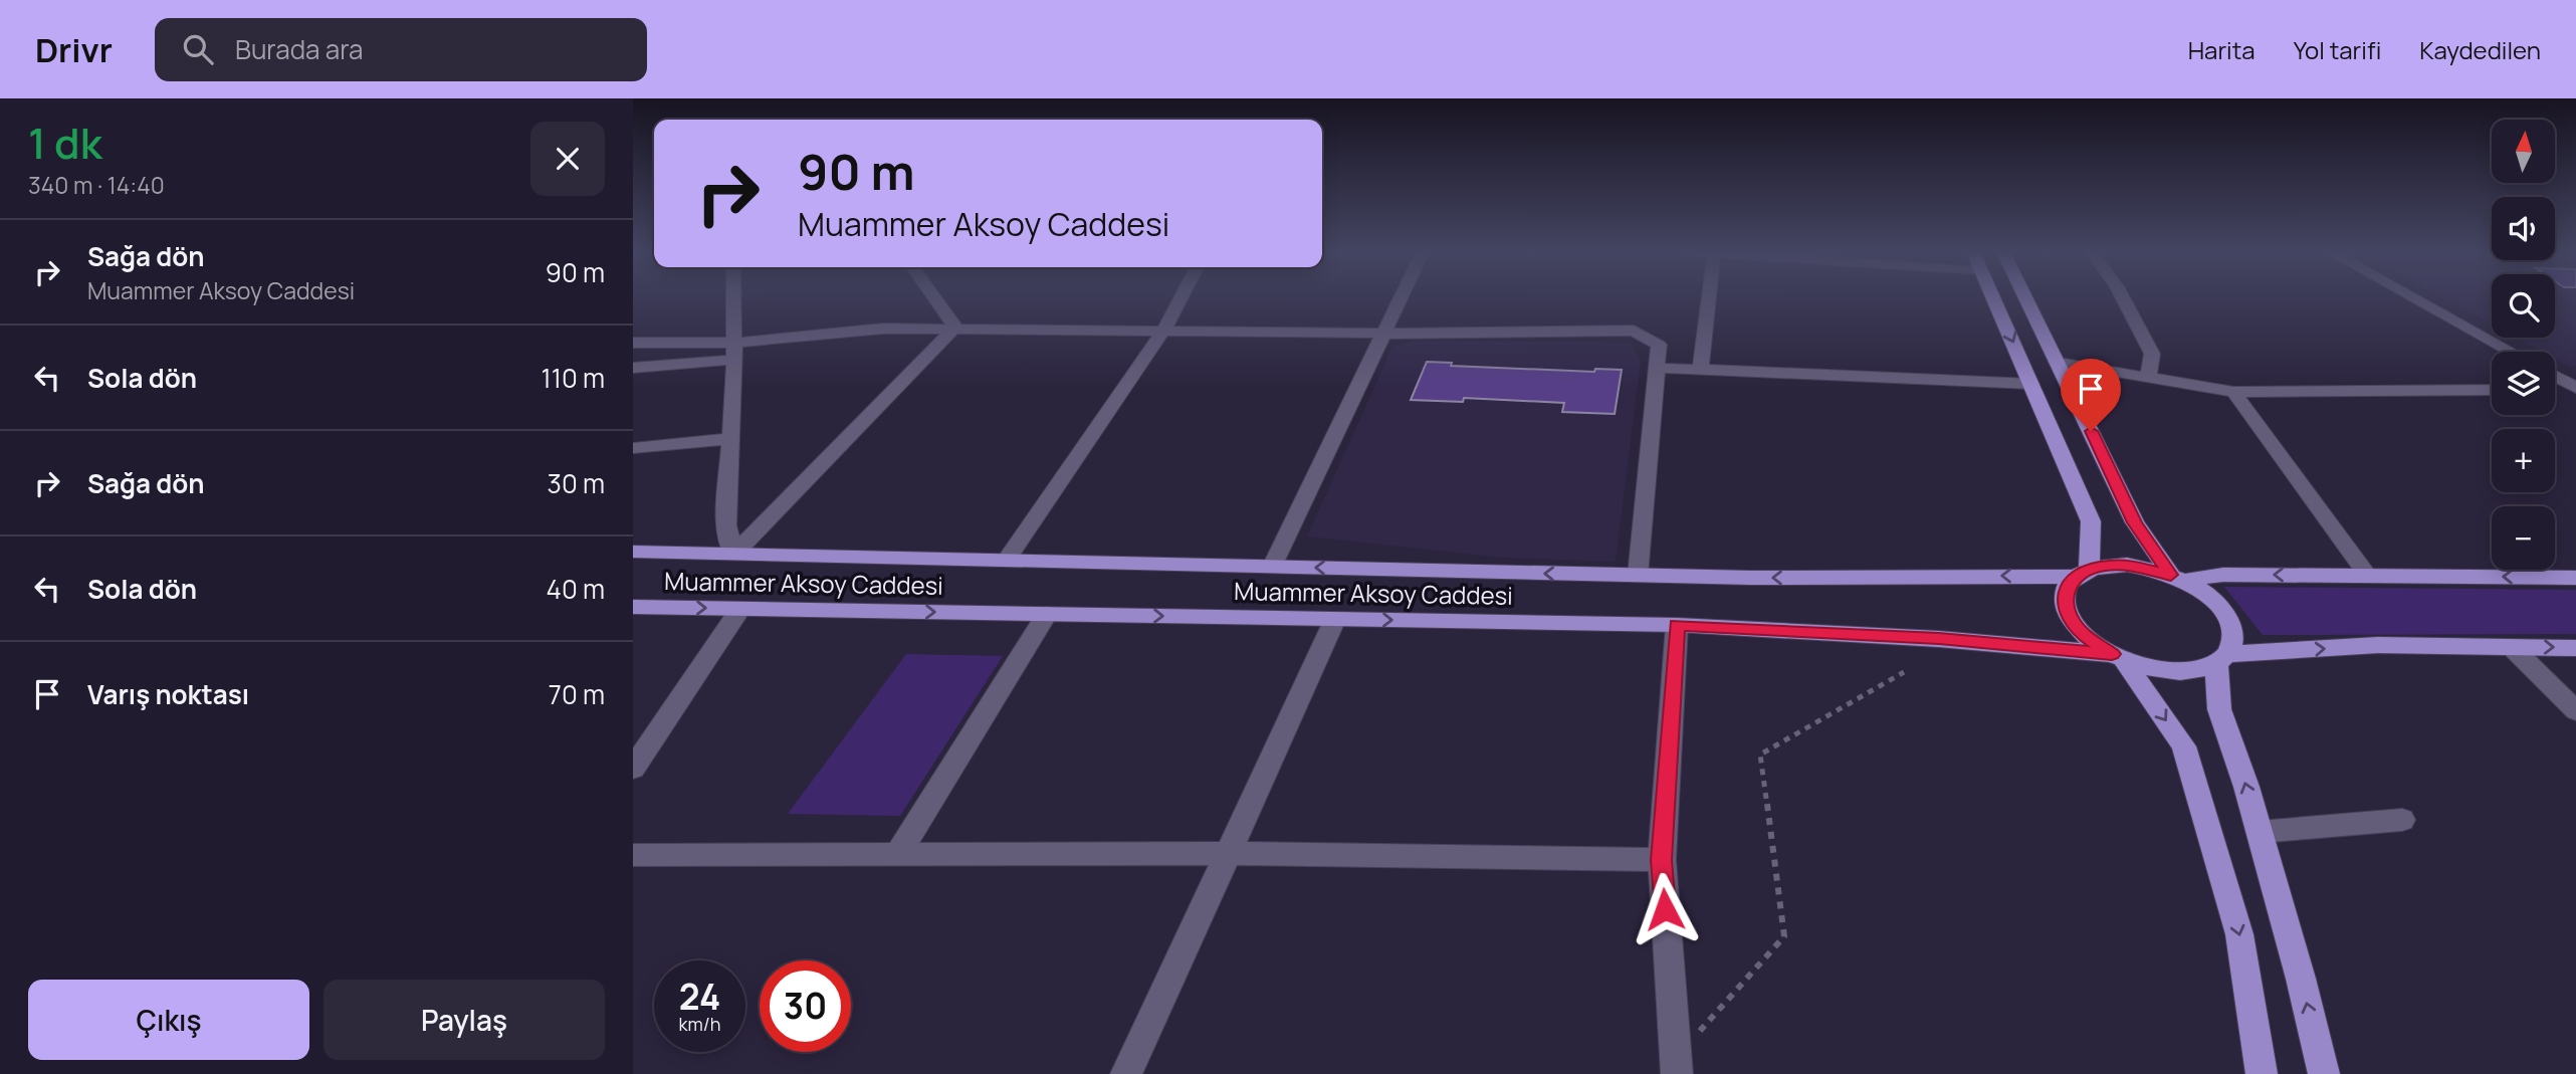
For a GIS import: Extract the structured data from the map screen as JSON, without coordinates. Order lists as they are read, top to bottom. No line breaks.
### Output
{"streets":{"main road":["Muammer Aksoy Caddesi"]},"north":"top","page":{"header":"Drivr","search":"Burada ara","nav":["Harita","Yol tarifi","Kaydedilen"],"heading":["1 dk","340 m · 14:40"],"map_buttons":["+","−"],"turn":["90 m","Muammer Aksoy Caddesi"],"list":[{"name":"Sağa dön","note":"Muammer Aksoy Caddesi","value":"90 m"},{"name":"Sola dön","value":"110 m"},{"name":"Sağa dön","value":"30 m"},{"name":"Sola dön","value":"40 m"},{"name":"Varış noktası","value":"70 m"}],"speed":"24 km/h","limit":"30","buttons":["Çıkış","Paylaş"]}}
